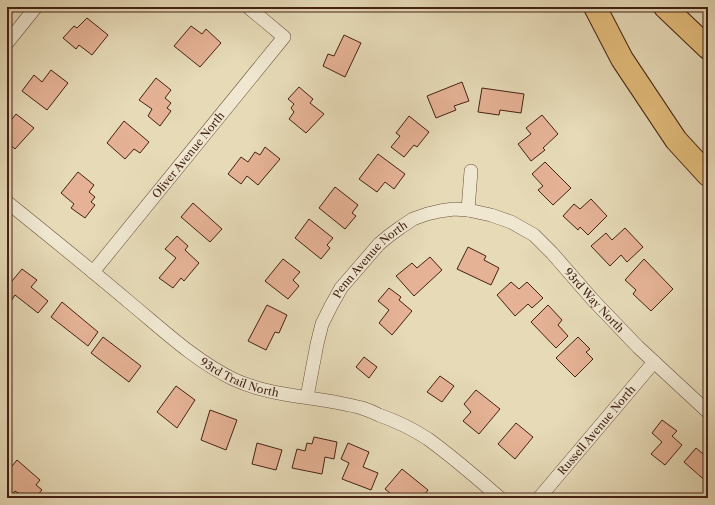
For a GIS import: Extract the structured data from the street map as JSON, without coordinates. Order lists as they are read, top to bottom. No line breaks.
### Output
{"streets":{"street":["Oliver Avenue North","Penn Avenue North","93rd Way North","93rd Trail North","Russell Avenue North"]},"crossings":[["Oliver Avenue North","93rd Trail North"],["Penn Avenue North","93rd Way North"],["Penn Avenue North","93rd Trail North"],["93rd Way North","Russell Avenue North"]]}
